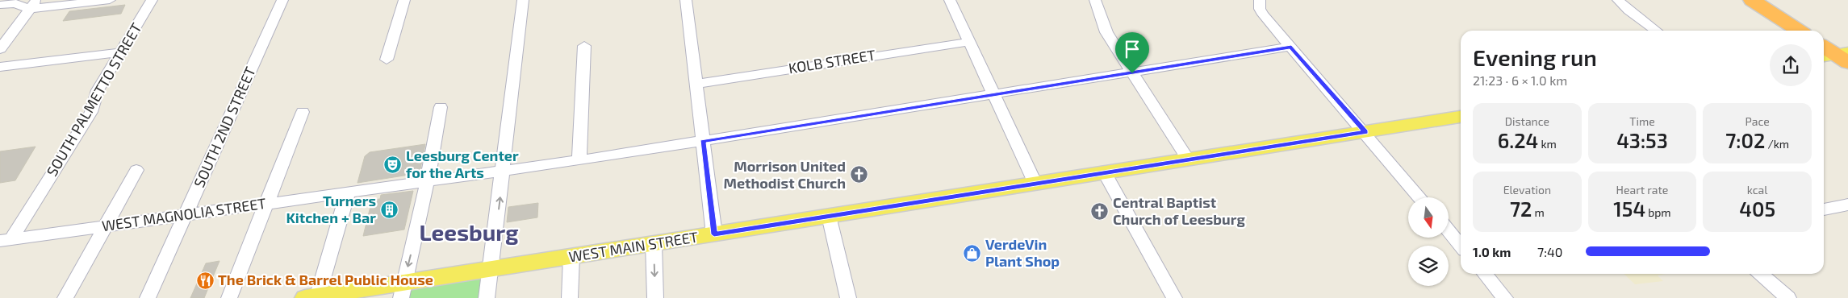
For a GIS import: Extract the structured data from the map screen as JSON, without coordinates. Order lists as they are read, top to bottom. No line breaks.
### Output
{"streets":{"main road":["WEST MAIN STREET"],"street":["KOLB STREET","SOUTH PALMETTO STREET","SOUTH 2ND STREET","WEST MAGNOLIA STREET"]},"crossings":[["SOUTH PALMETTO STREET","WEST MAGNOLIA STREET"],["SOUTH 2ND STREET","WEST MAGNOLIA STREET"]],"districts":["Leesburg"],"places":{"theatre":["Leesburg Center for the Arts"],"church":["Morrison United Methodist Church","Central Baptist Church of Leesburg"],"building":["Turners Kitchen + Bar"],"shop":["VerdeVin Plant Shop"],"restaurant":["The Brick & Barrel Public House"]},"north":"bottom","page":{"heading":["Evening run","21:23 · 6 × 1.0 km"],"stats":[["Distance","6.24 km"],["Time","43:53"],["Pace","7:02 /km"],["Elevation","72 m"],["Heart rate","154 bpm"],["kcal","405"]],"list":[{"name":"1.0 km","note":"7:40"}]}}
